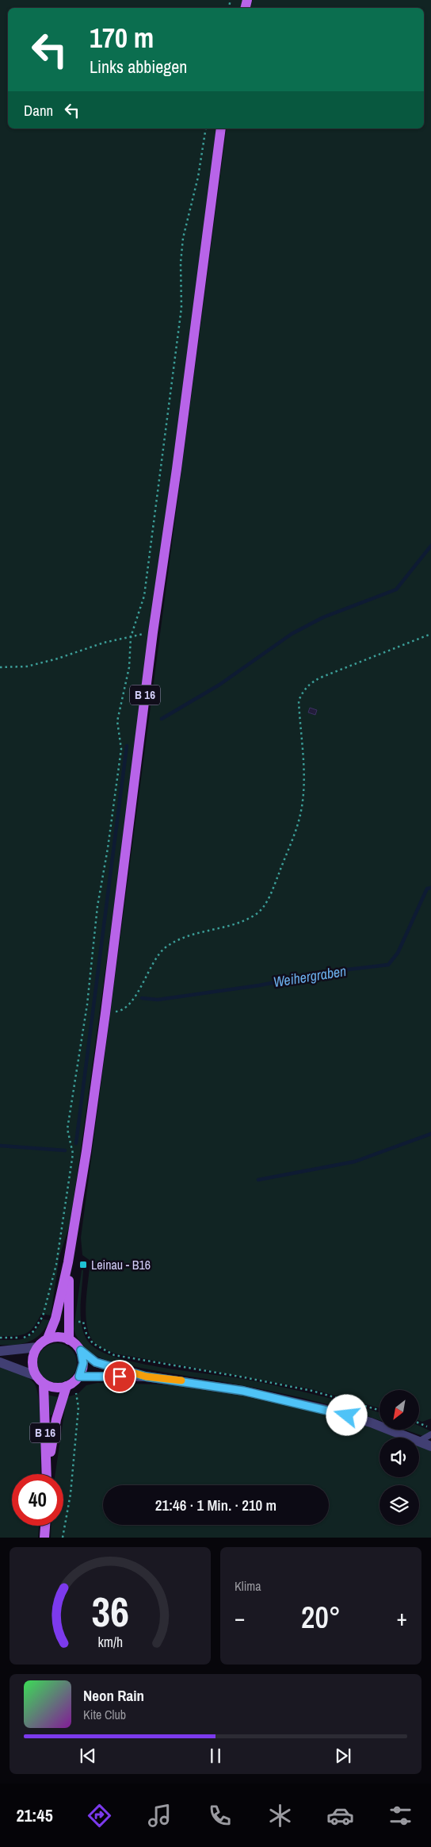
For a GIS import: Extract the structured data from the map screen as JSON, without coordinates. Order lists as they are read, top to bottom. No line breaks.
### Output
{"streets":{"main road":["B 16"]},"water":["Weihergraben"],"places":{"transit":["Leinau - B16"]},"north":"bottom left","page":{"turn":["170 m","Links abbiegen"],"then":"Dann","limit":"40","trip":"21:46 · 1 Min. · 210 m","tile":"Klima","heat":["−","20°","+"],"song":["Neon Rain","Kite Club"],"tabs":"21:45","gauge":["36","km/h"]}}
